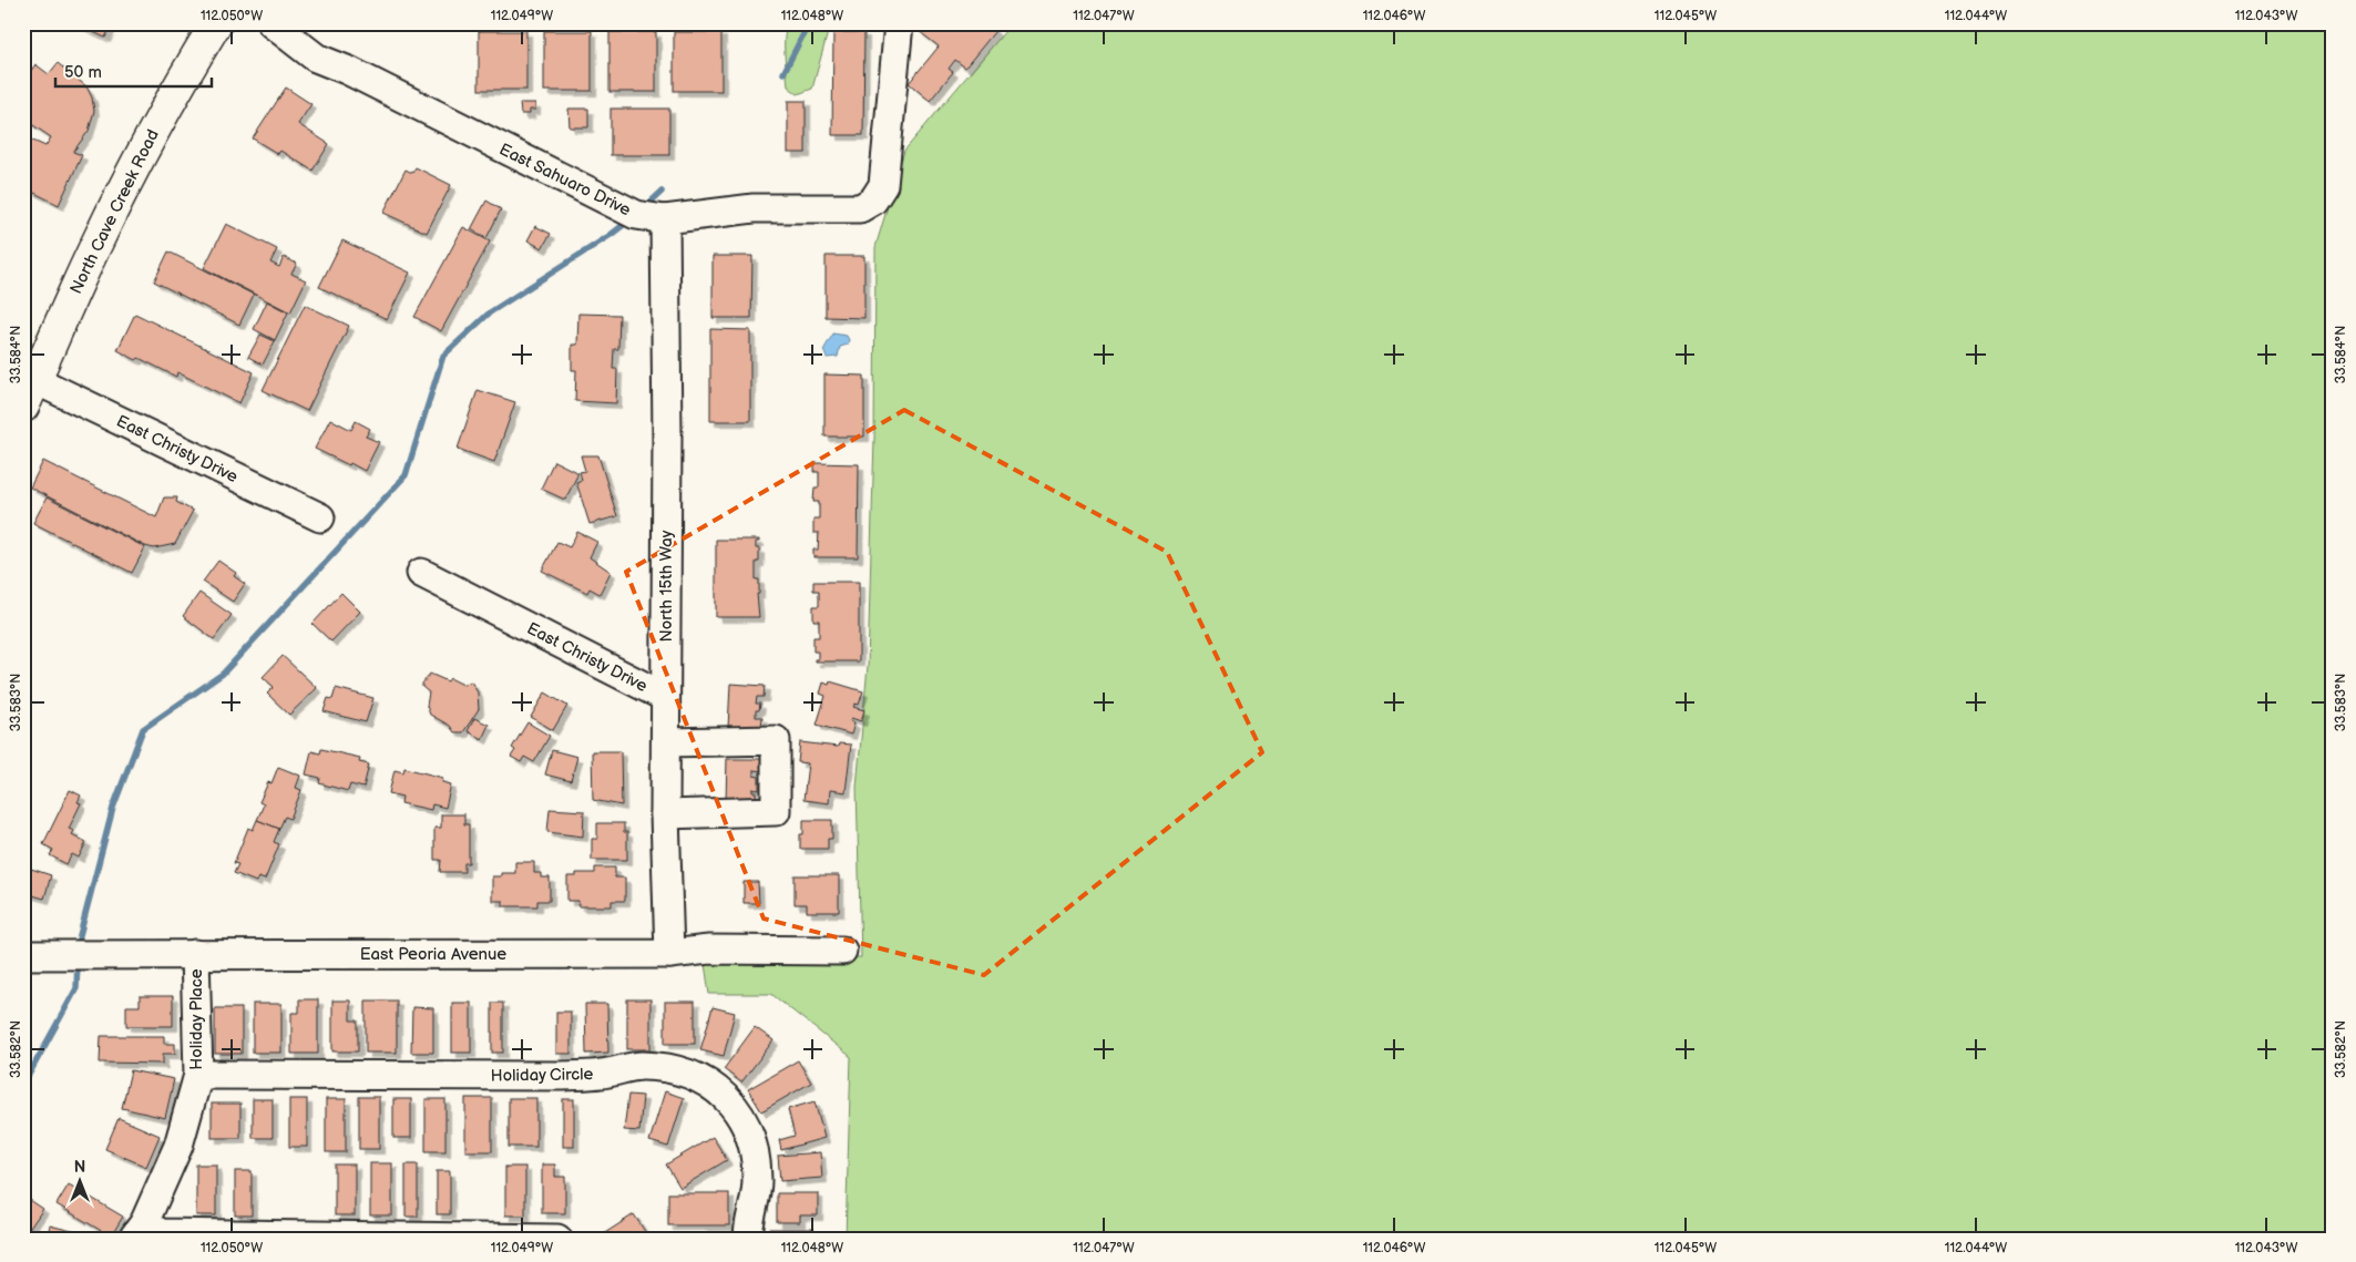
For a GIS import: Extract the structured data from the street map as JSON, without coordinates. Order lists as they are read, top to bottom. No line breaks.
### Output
{"streets":{"main road":["North Cave Creek Road"],"street":["East Sahuaro Drive","East Christy Drive","North 15th Way","East Peoria Avenue","Holiday Place","Holiday Circle"]},"crossings":[["East Sahuaro Drive","North 15th Way"],["North Cave Creek Road","East Christy Drive"],["East Christy Drive","North 15th Way"],["North 15th Way","East Peoria Avenue"],["East Peoria Avenue","Holiday Place"],["Holiday Place","Holiday Circle"]],"scale_bar":"50 m","north":"top","coordinates":["112.050°W","112.049°W","112.048°W","112.047°W","112.046°W","112.045°W","112.044°W","112.043°W","33.584°N","33.583°N","33.582°N"]}
